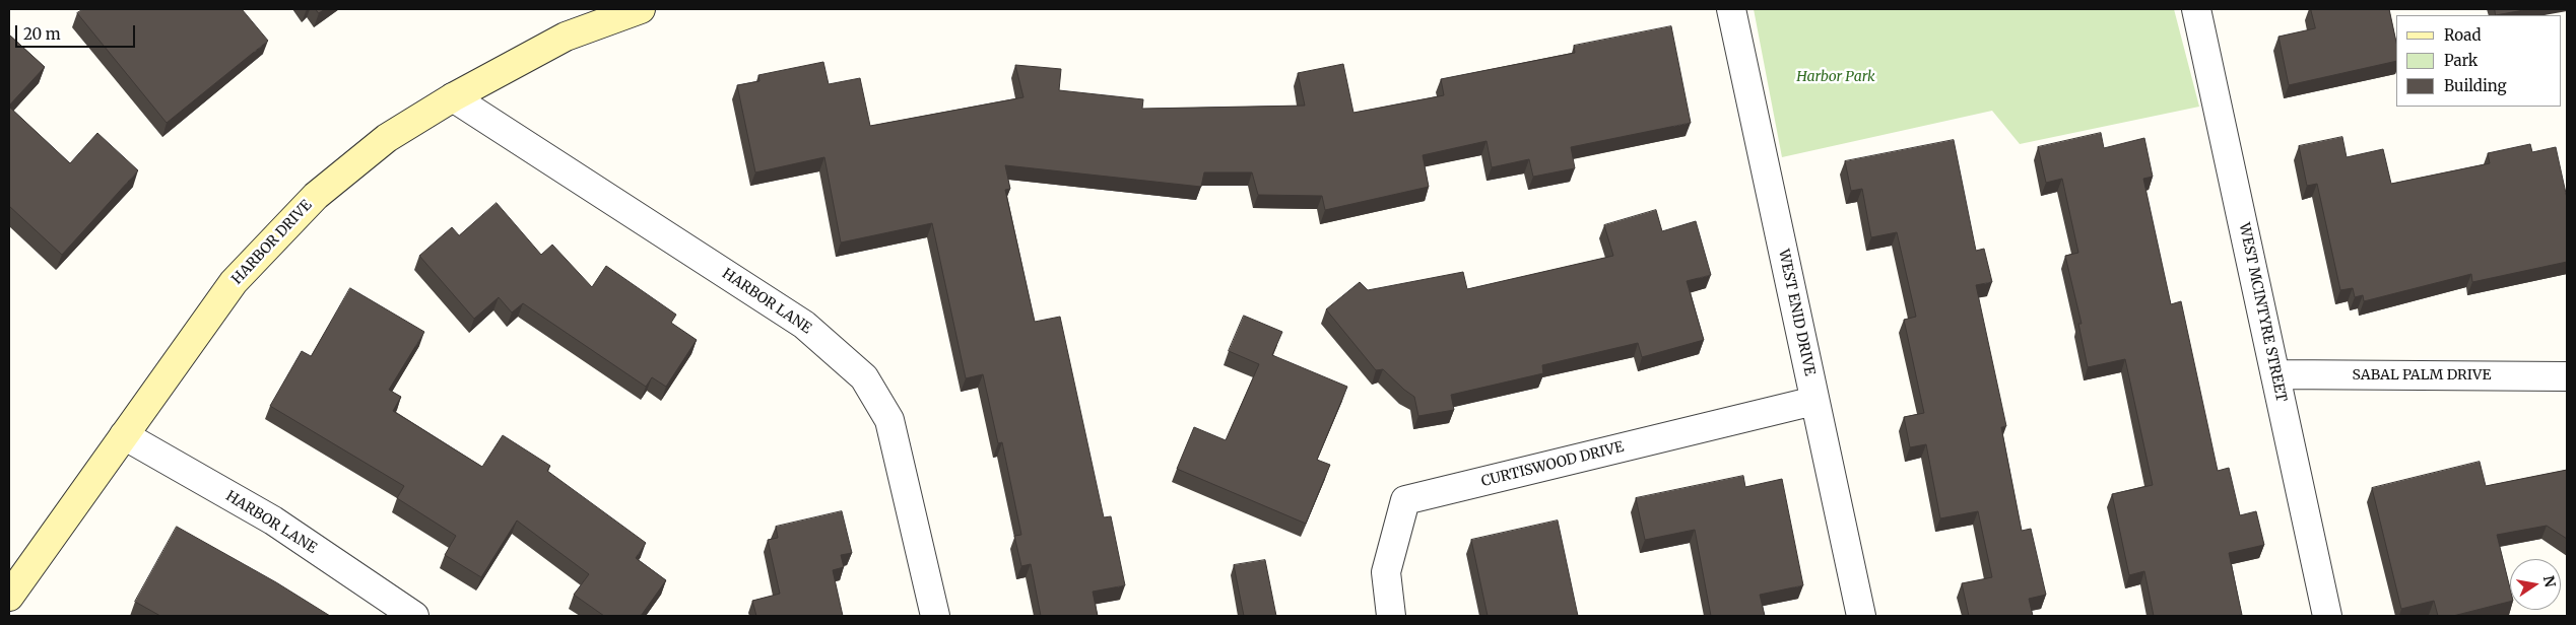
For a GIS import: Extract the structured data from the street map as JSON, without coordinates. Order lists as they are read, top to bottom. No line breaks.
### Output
{"streets":{"street":["HARBOR DRIVE","HARBOR LANE","WEST ENID DRIVE","WEST MCINTYRE STREET","SABAL PALM DRIVE","CURTISWOOD DRIVE"]},"crossings":[["HARBOR DRIVE","HARBOR LANE"],["WEST ENID DRIVE","CURTISWOOD DRIVE"],["WEST MCINTYRE STREET","SABAL PALM DRIVE"]],"parks":["Harbor Park"],"legend":["Road","Park","Building"],"scale_bar":"20 m","north":"right"}
